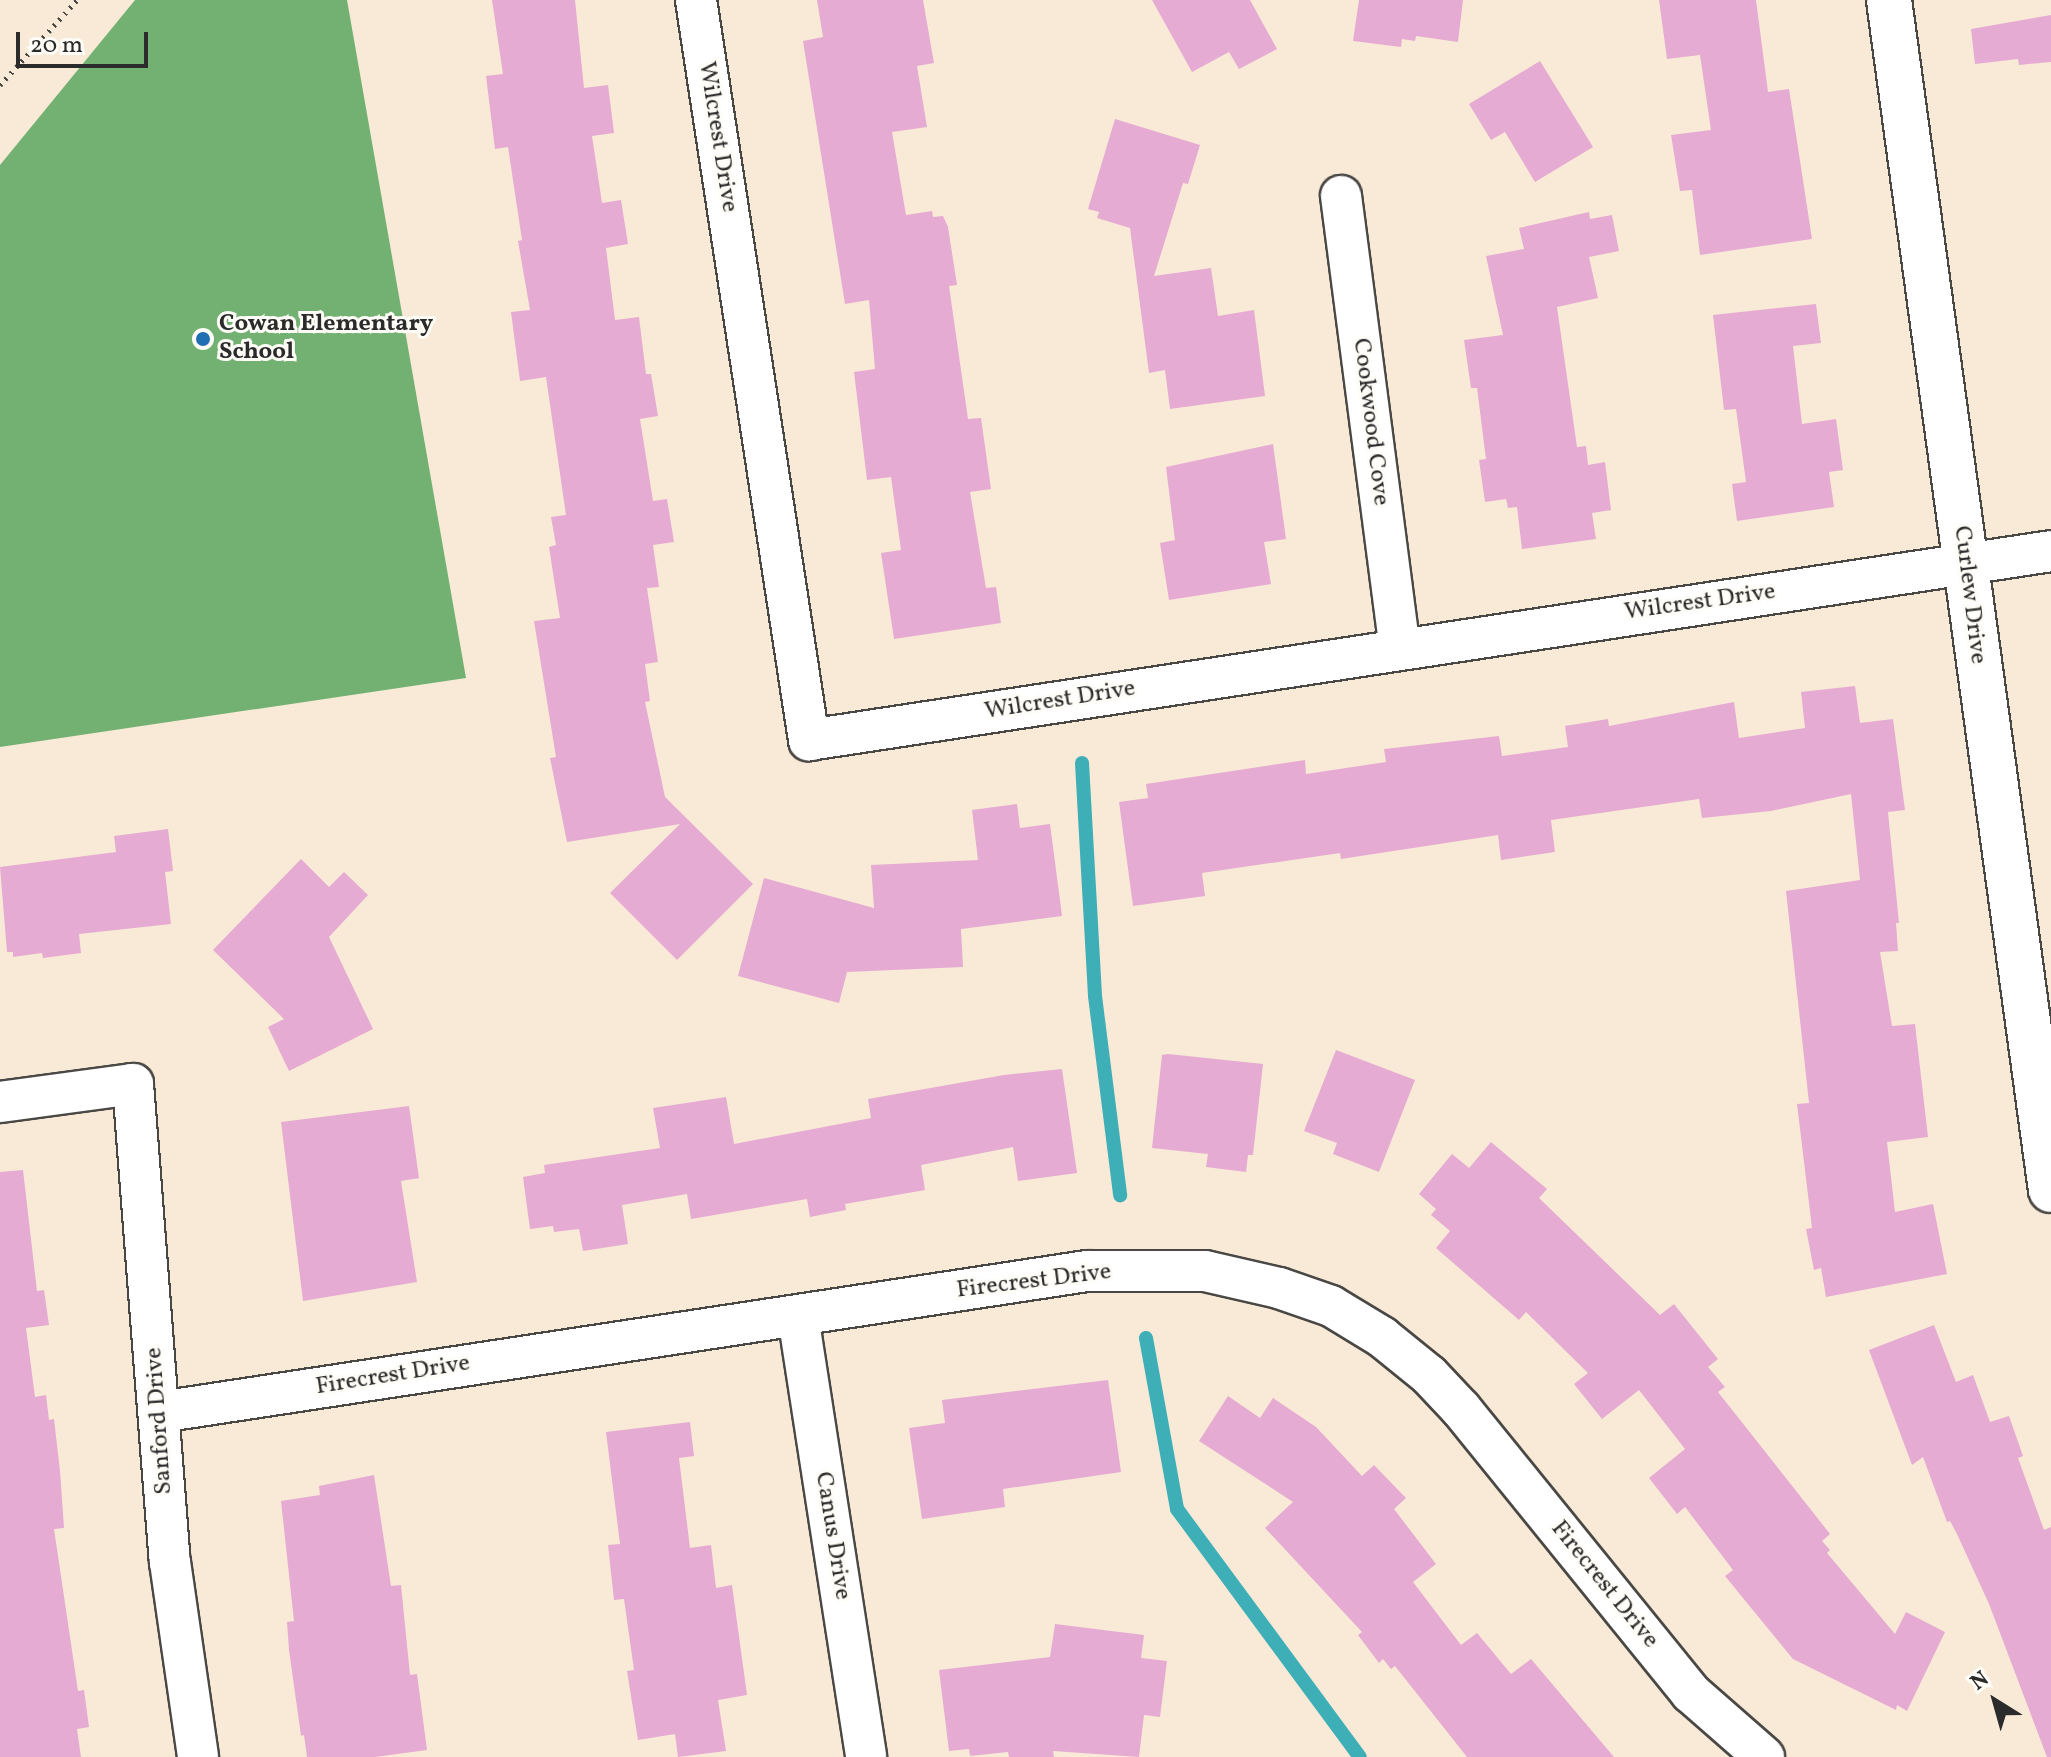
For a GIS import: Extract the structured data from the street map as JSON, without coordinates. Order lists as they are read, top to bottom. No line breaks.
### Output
{"streets":{"street":["Wilcrest Drive","Cookwood Cove","Curlew Drive","Firecrest Drive","Sanford Drive","Canus Drive"]},"crossings":[["Wilcrest Drive","Cookwood Cove"],["Wilcrest Drive","Curlew Drive"],["Firecrest Drive","Sanford Drive"],["Firecrest Drive","Canus Drive"]],"places":["Cowan Elementary School"],"scale_bar":"20 m","north":"top left"}
